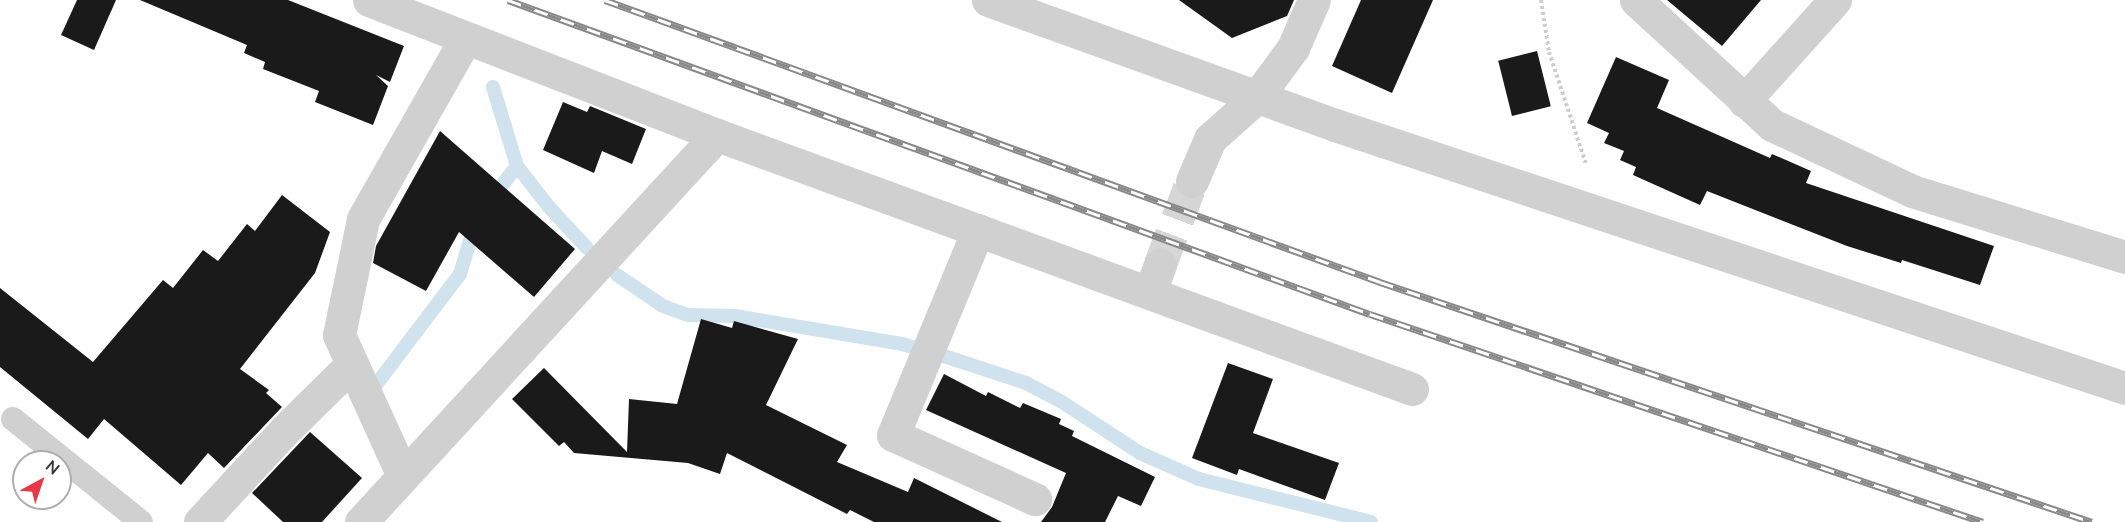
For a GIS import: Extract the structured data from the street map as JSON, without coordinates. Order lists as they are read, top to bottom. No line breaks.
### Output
{"north":"top right"}
